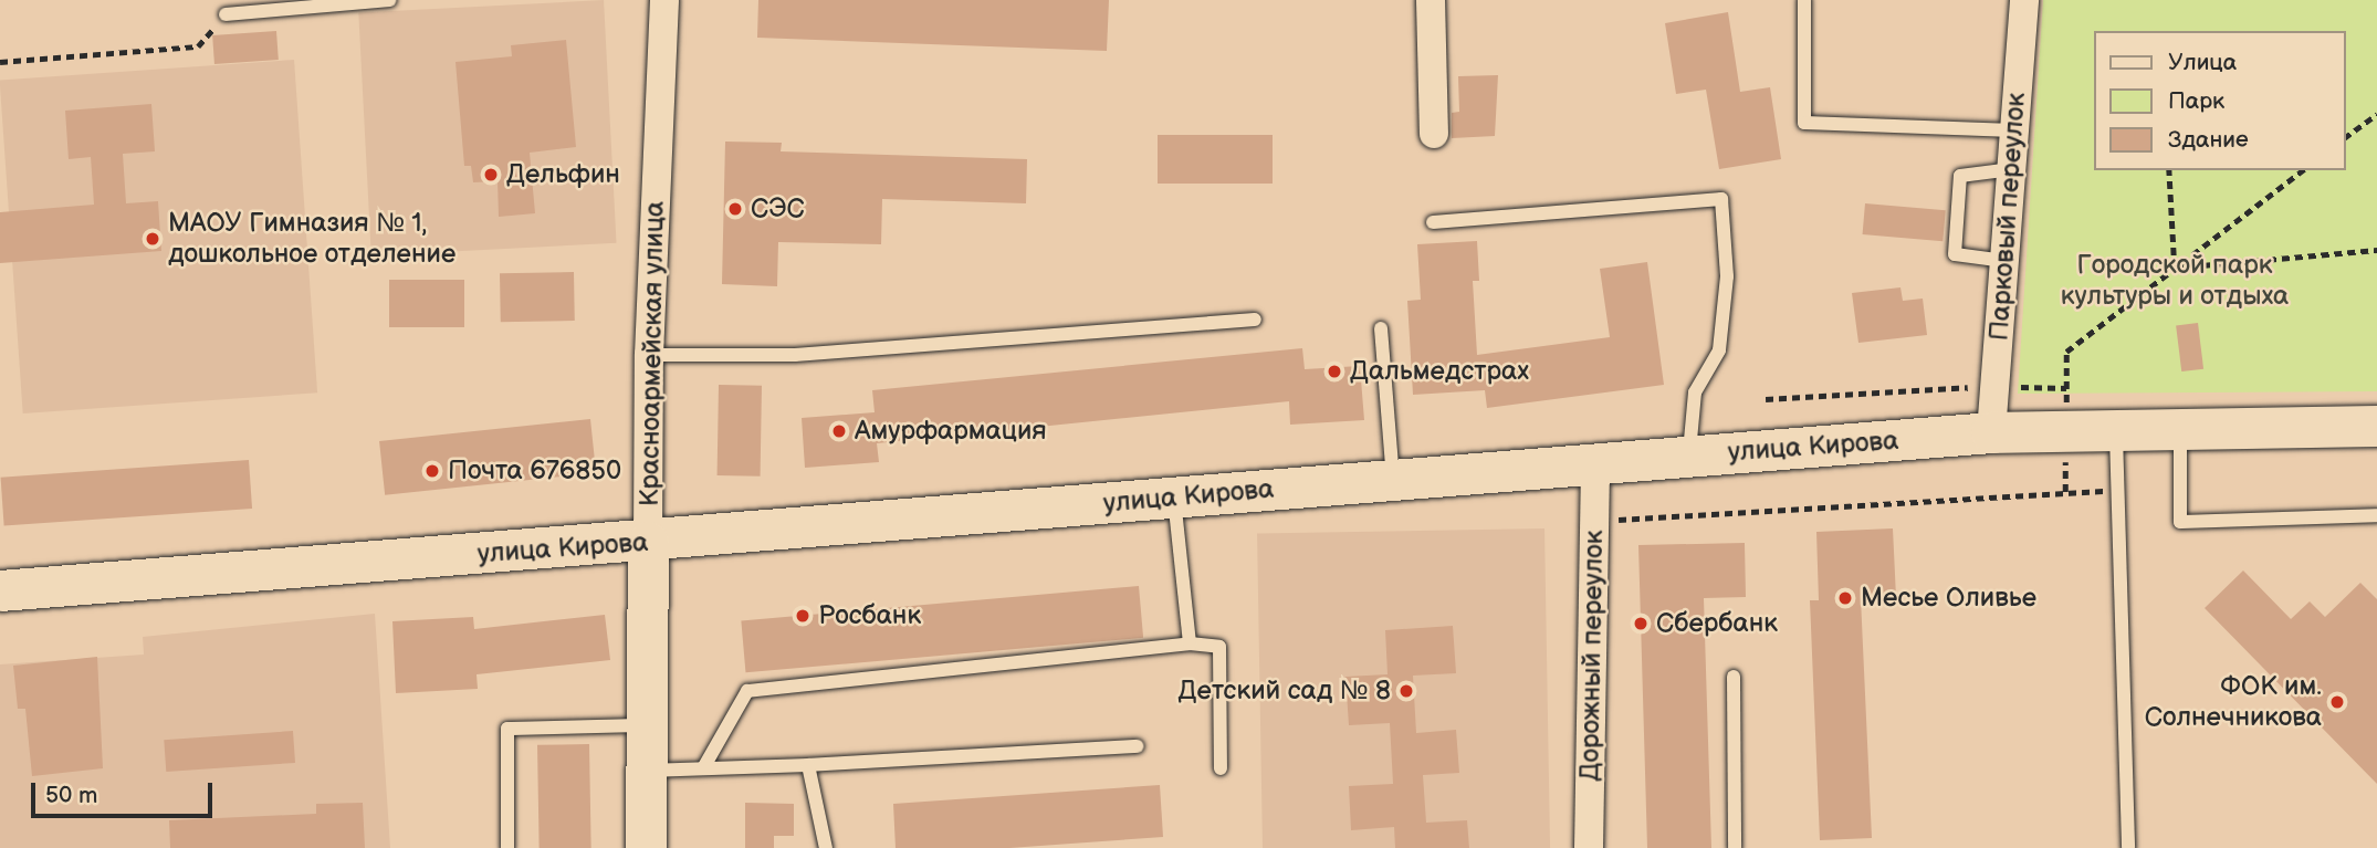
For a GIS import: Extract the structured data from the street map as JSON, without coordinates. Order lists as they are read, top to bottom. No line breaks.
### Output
{"streets":{"main road":["Красноармейская улица","улица Кирова"],"street":["Парковый переулок","Дорожный переулок"]},"crossings":[["Парковый переулок","улица Кирова"],["Красноармейская улица","улица Кирова"],["улица Кирова","Дорожный переулок"]],"parks":["Городской парк культуры и отдыха"],"places":["Дельфин","СЭС","МАОУ Гимназия № 1, дошкольное отделение","Дальмедстрах","Амурфармация","Почта 676850","Месье Оливье","Росбанк","Сбербанк","Детский сад № 8","ФОК им. Солнечникова"],"legend":["Улица","Парк","Здание"],"scale_bar":"50 m"}
